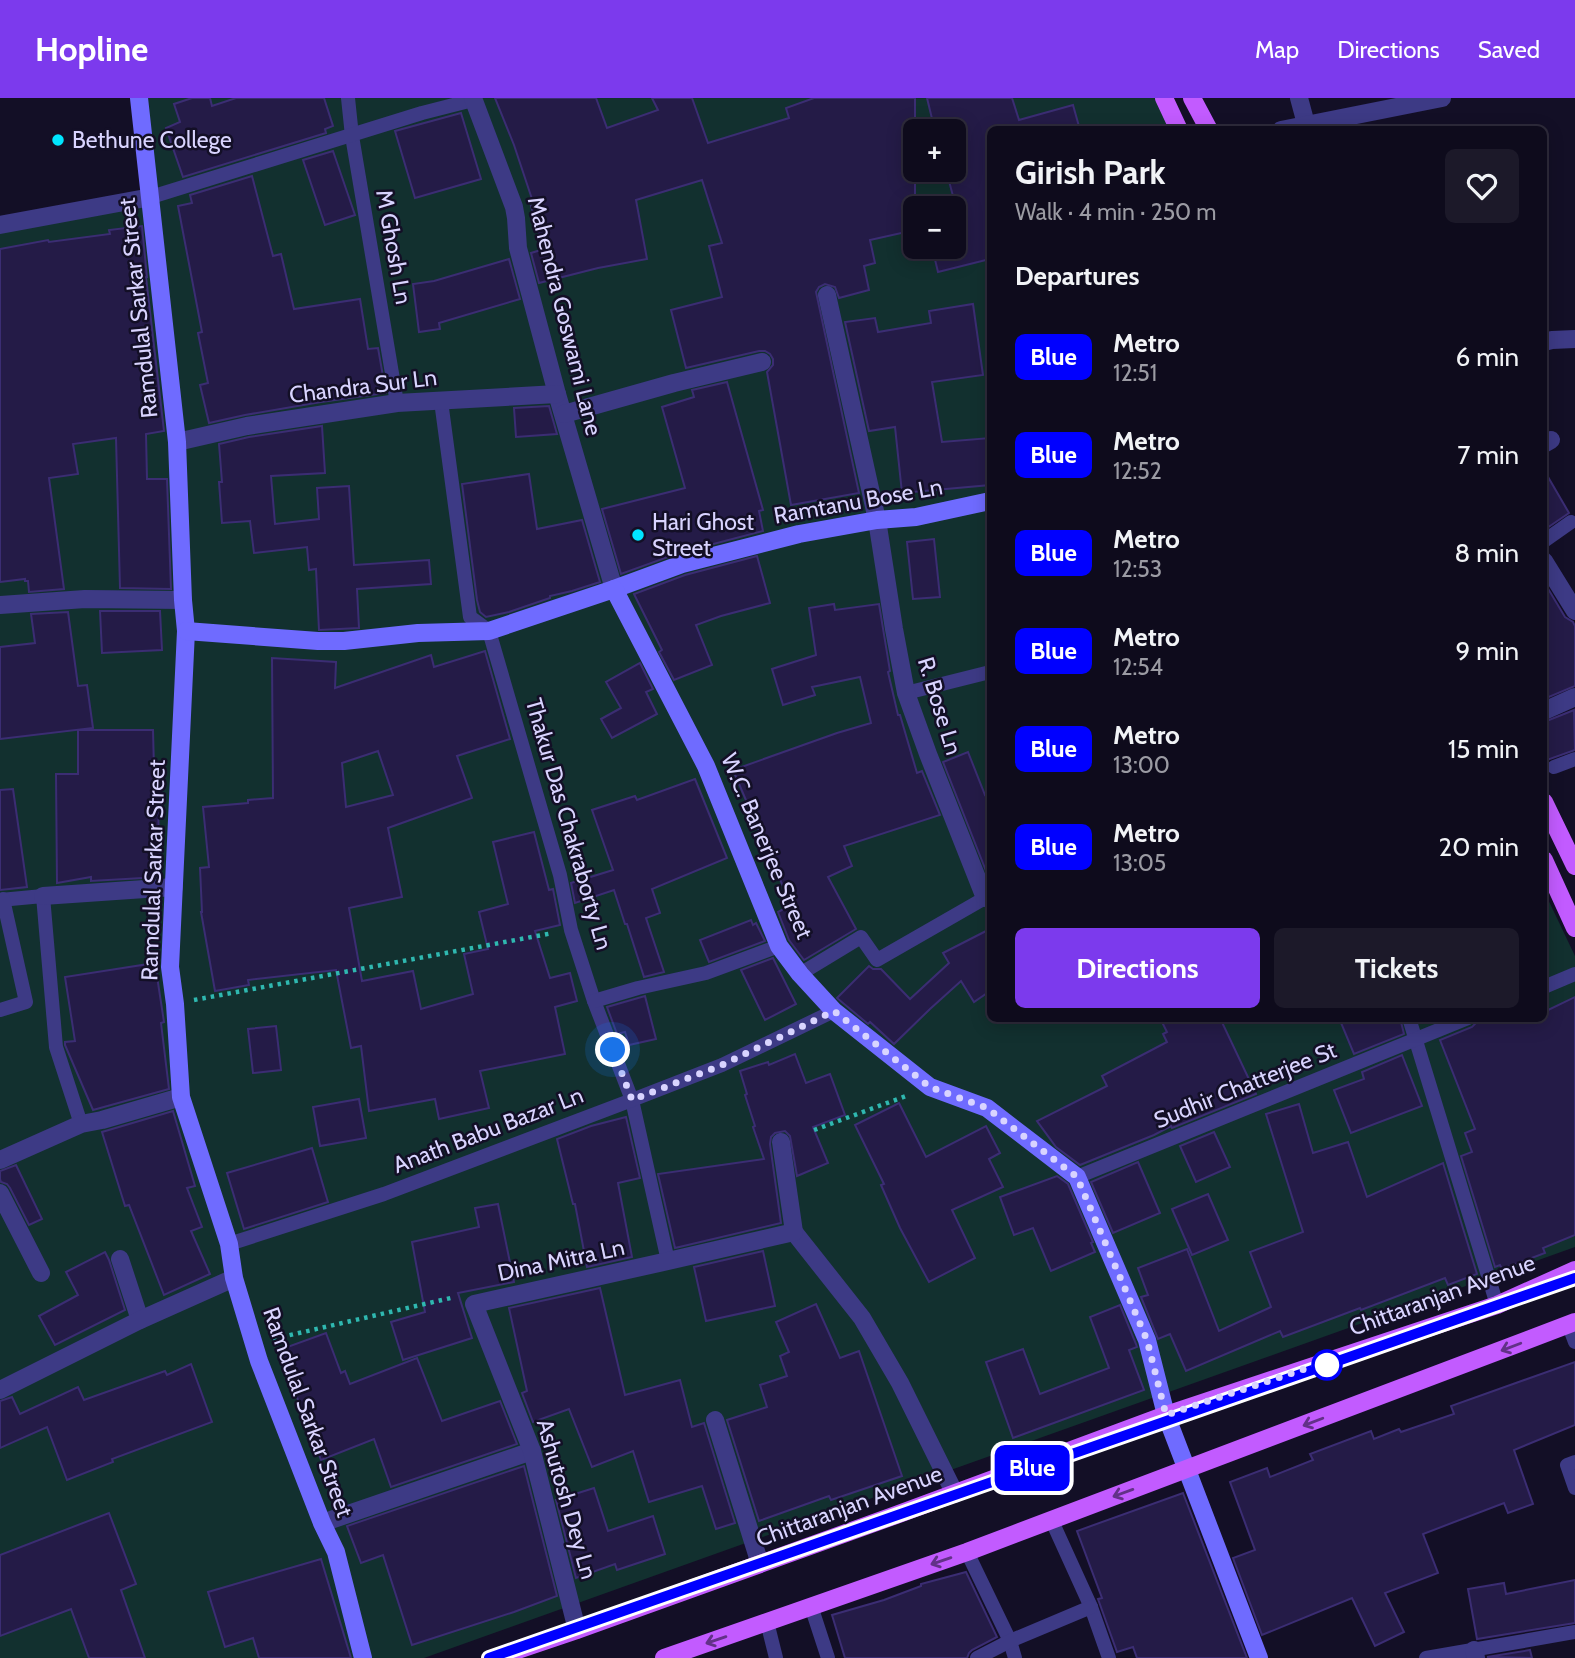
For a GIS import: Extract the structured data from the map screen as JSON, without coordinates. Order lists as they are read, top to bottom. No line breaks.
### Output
{"streets":{"main road":["Chittaranjan Avenue"],"street":["Ramdulal Sarkar Street","Mahendra Goswami Lane","Chandra Sur Ln","Ramtanu Bose Ln","R. Bose Ln","W.C. Banerjee Street","Dina Mitra Ln","Ashutosh Dey Ln"],"lane":["M Ghosh Ln","Thakur Das Chakraborty Ln","Sudhir Chatterjee St","Anath Babu Bazar Ln"]},"crossings":[["M Ghosh Ln","Chandra Sur Ln"],["Ramdulal Sarkar Street","Chandra Sur Ln"],["Ramdulal Sarkar Street","Anath Babu Bazar Ln"],["Ramdulal Sarkar Street","Dina Mitra Ln"],["Mahendra Goswami Lane","Chandra Sur Ln"],["Mahendra Goswami Lane","Ramtanu Bose Ln"],["Mahendra Goswami Lane","W.C. Banerjee Street"],["Chandra Sur Ln","Thakur Das Chakraborty Ln"],["Ramtanu Bose Ln","R. Bose Ln"],["Ramtanu Bose Ln","W.C. Banerjee Street"],["Thakur Das Chakraborty Ln","Anath Babu Bazar Ln"],["Thakur Das Chakraborty Ln","Dina Mitra Ln"],["W.C. Banerjee Street","Sudhir Chatterjee St"],["W.C. Banerjee Street","Anath Babu Bazar Ln"],["W.C. Banerjee Street","Chittaranjan Avenue"],["Dina Mitra Ln","Ashutosh Dey Ln"],["Chittaranjan Avenue","Ashutosh Dey Ln"]],"places":["Bethune College","Hari Ghost Street"],"lines":["metro line Blue"],"page":{"header":"Hopline","nav":["Map","Directions","Saved"],"on_map":"Blue","map_buttons":["+","−"],"heading":[["Girish Park","Walk · 4 min · 250 m"],"Departures"],"list":[{"mark":"Blue","name":"Metro","note":"12:51","value":"6 min"},{"mark":"Blue","name":"Metro","note":"12:52","value":"7 min"},{"mark":"Blue","name":"Metro","note":"12:53","value":"8 min"},{"mark":"Blue","name":"Metro","note":"12:54","value":"9 min"},{"mark":"Blue","name":"Metro","note":"13:00","value":"15 min"},{"mark":"Blue","name":"Metro","note":"13:05","value":"20 min"}],"buttons":["Directions","Tickets"]}}
